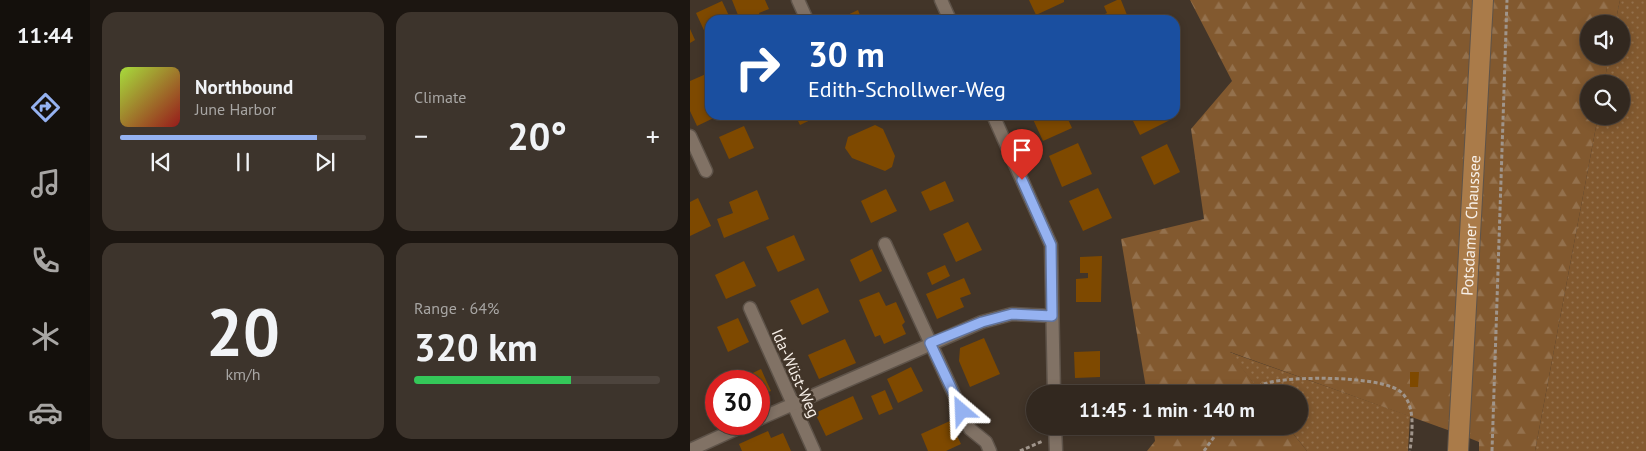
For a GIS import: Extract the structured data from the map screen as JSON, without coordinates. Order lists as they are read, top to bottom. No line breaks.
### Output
{"streets":{"main road":["Potsdamer Chaussee"],"street":["Ida-Wüst-Weg"]},"page":{"tabs":"11:44","tile":["Climate",["20","km/h"],["Range · 64%","320 km"]],"turn":["30 m","Edith-Schollwer-Weg"],"song":["Northbound","June Harbor"],"heat":["−","20°","+"],"limit":"30","trip":"11:45 · 1 min · 140 m"}}
